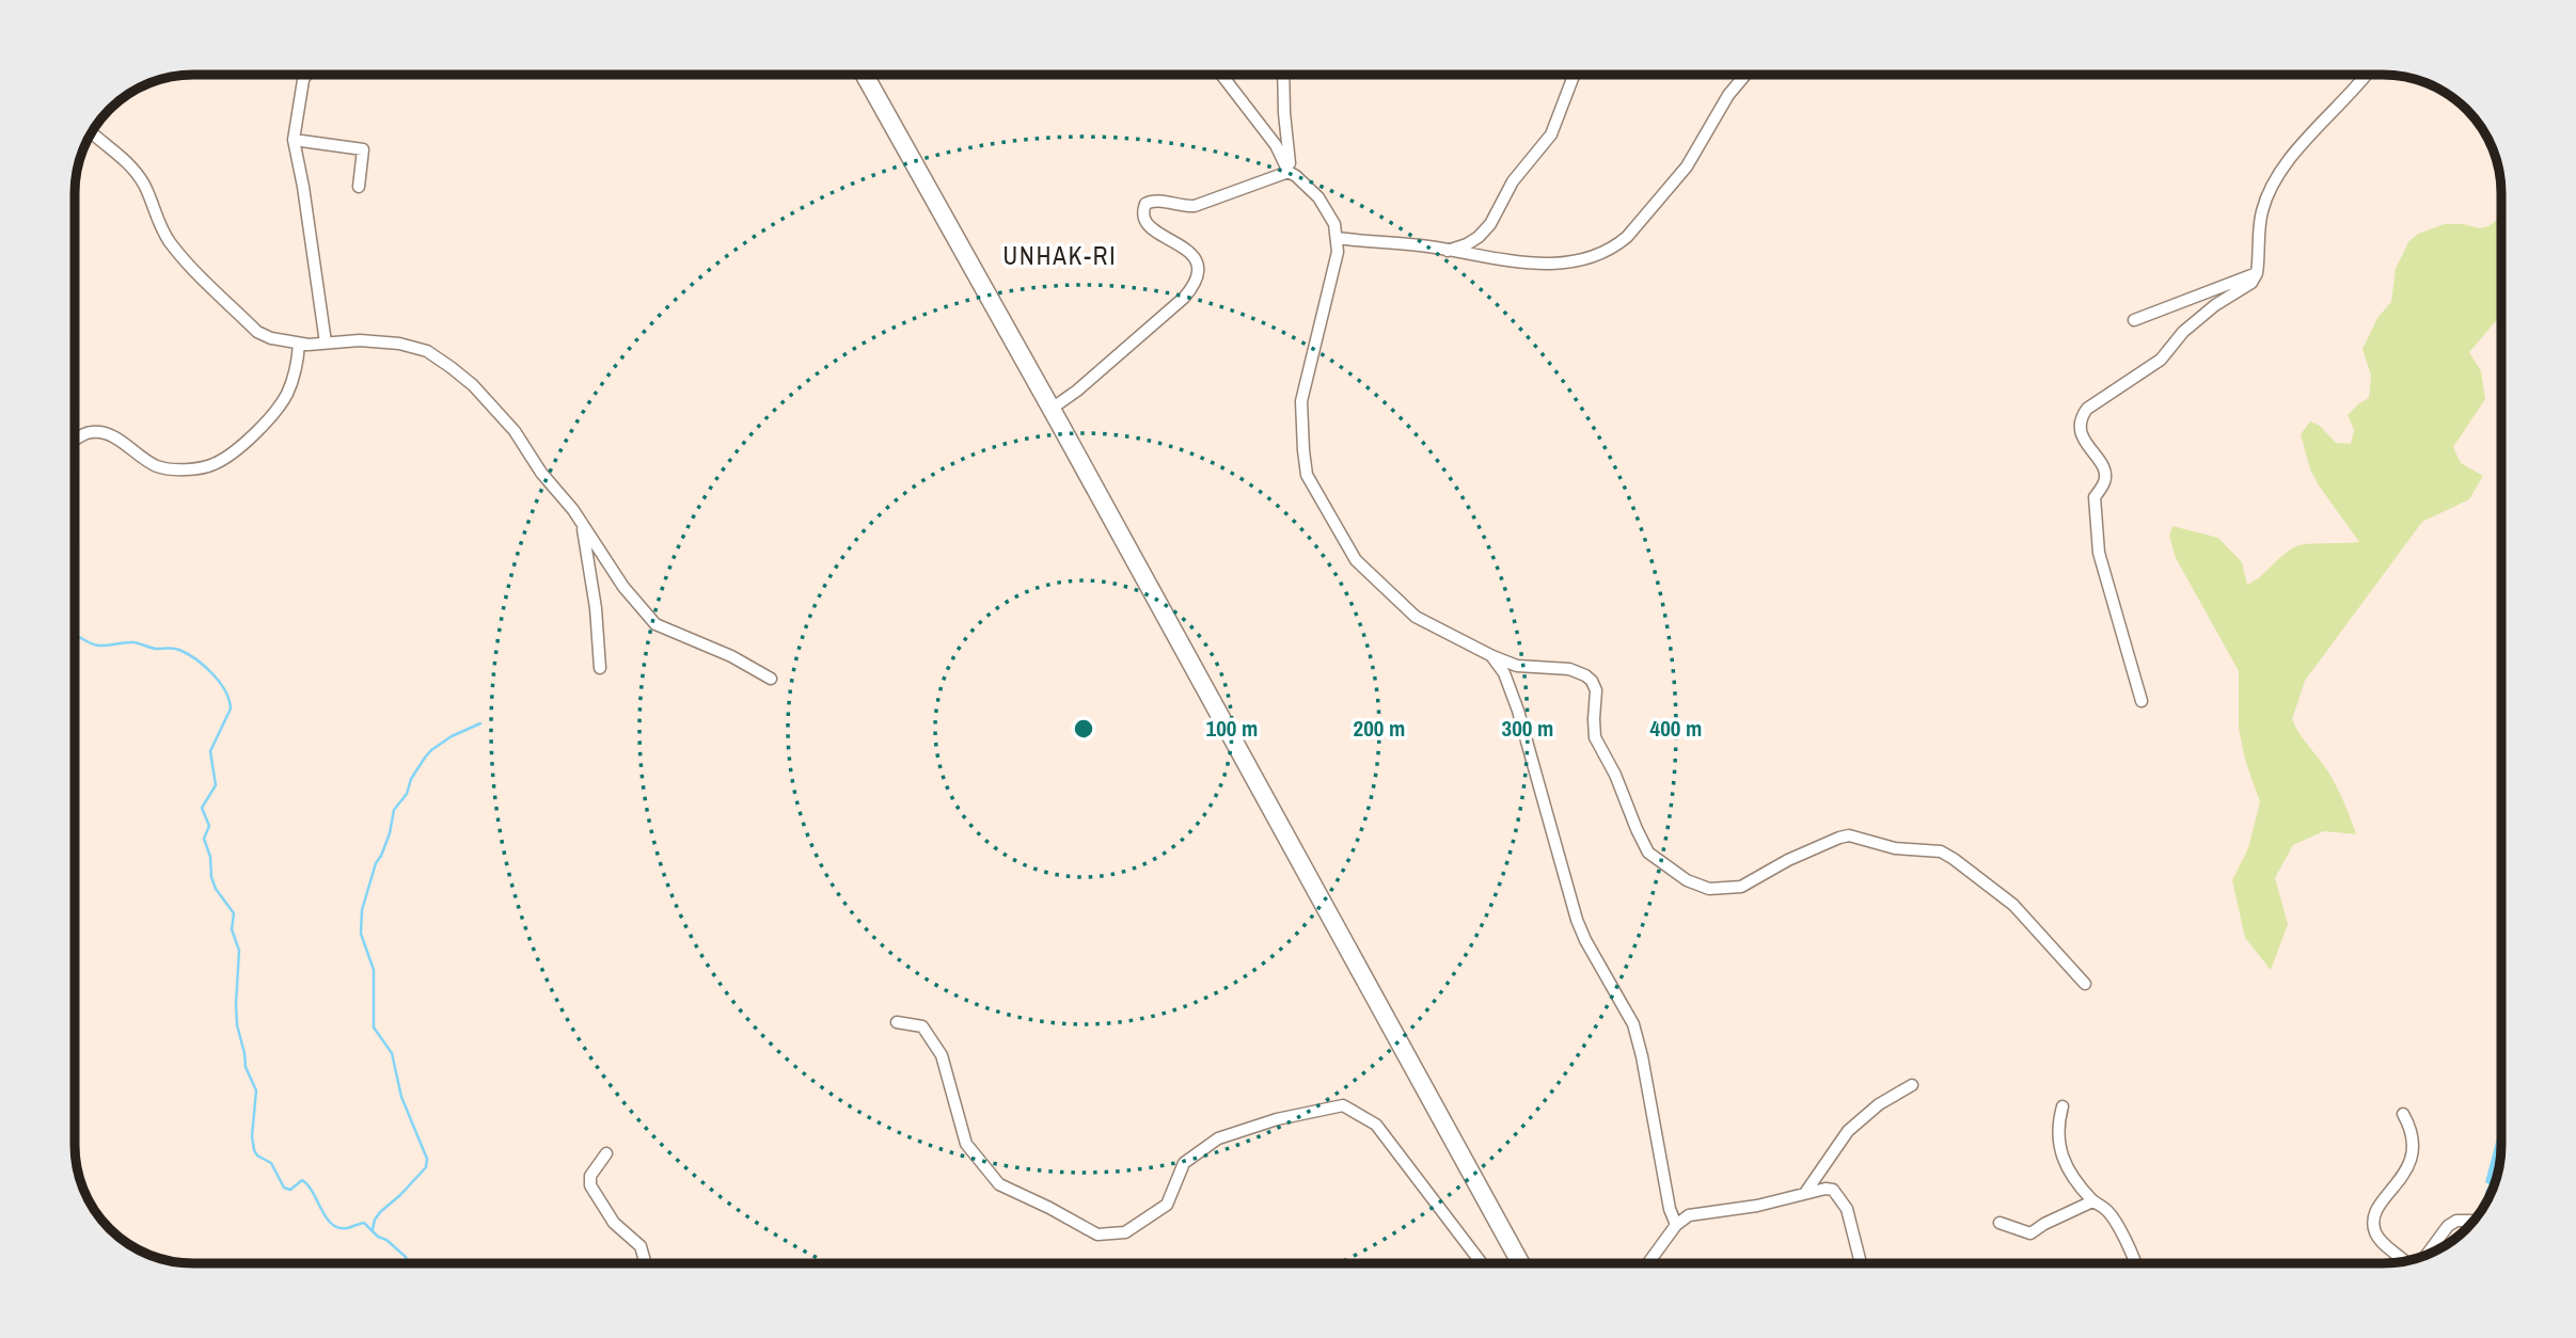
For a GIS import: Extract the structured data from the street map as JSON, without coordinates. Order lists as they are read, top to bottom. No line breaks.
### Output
{"districts":["UNHAK-RI"],"rings":["100 m","200 m","300 m","400 m"]}
